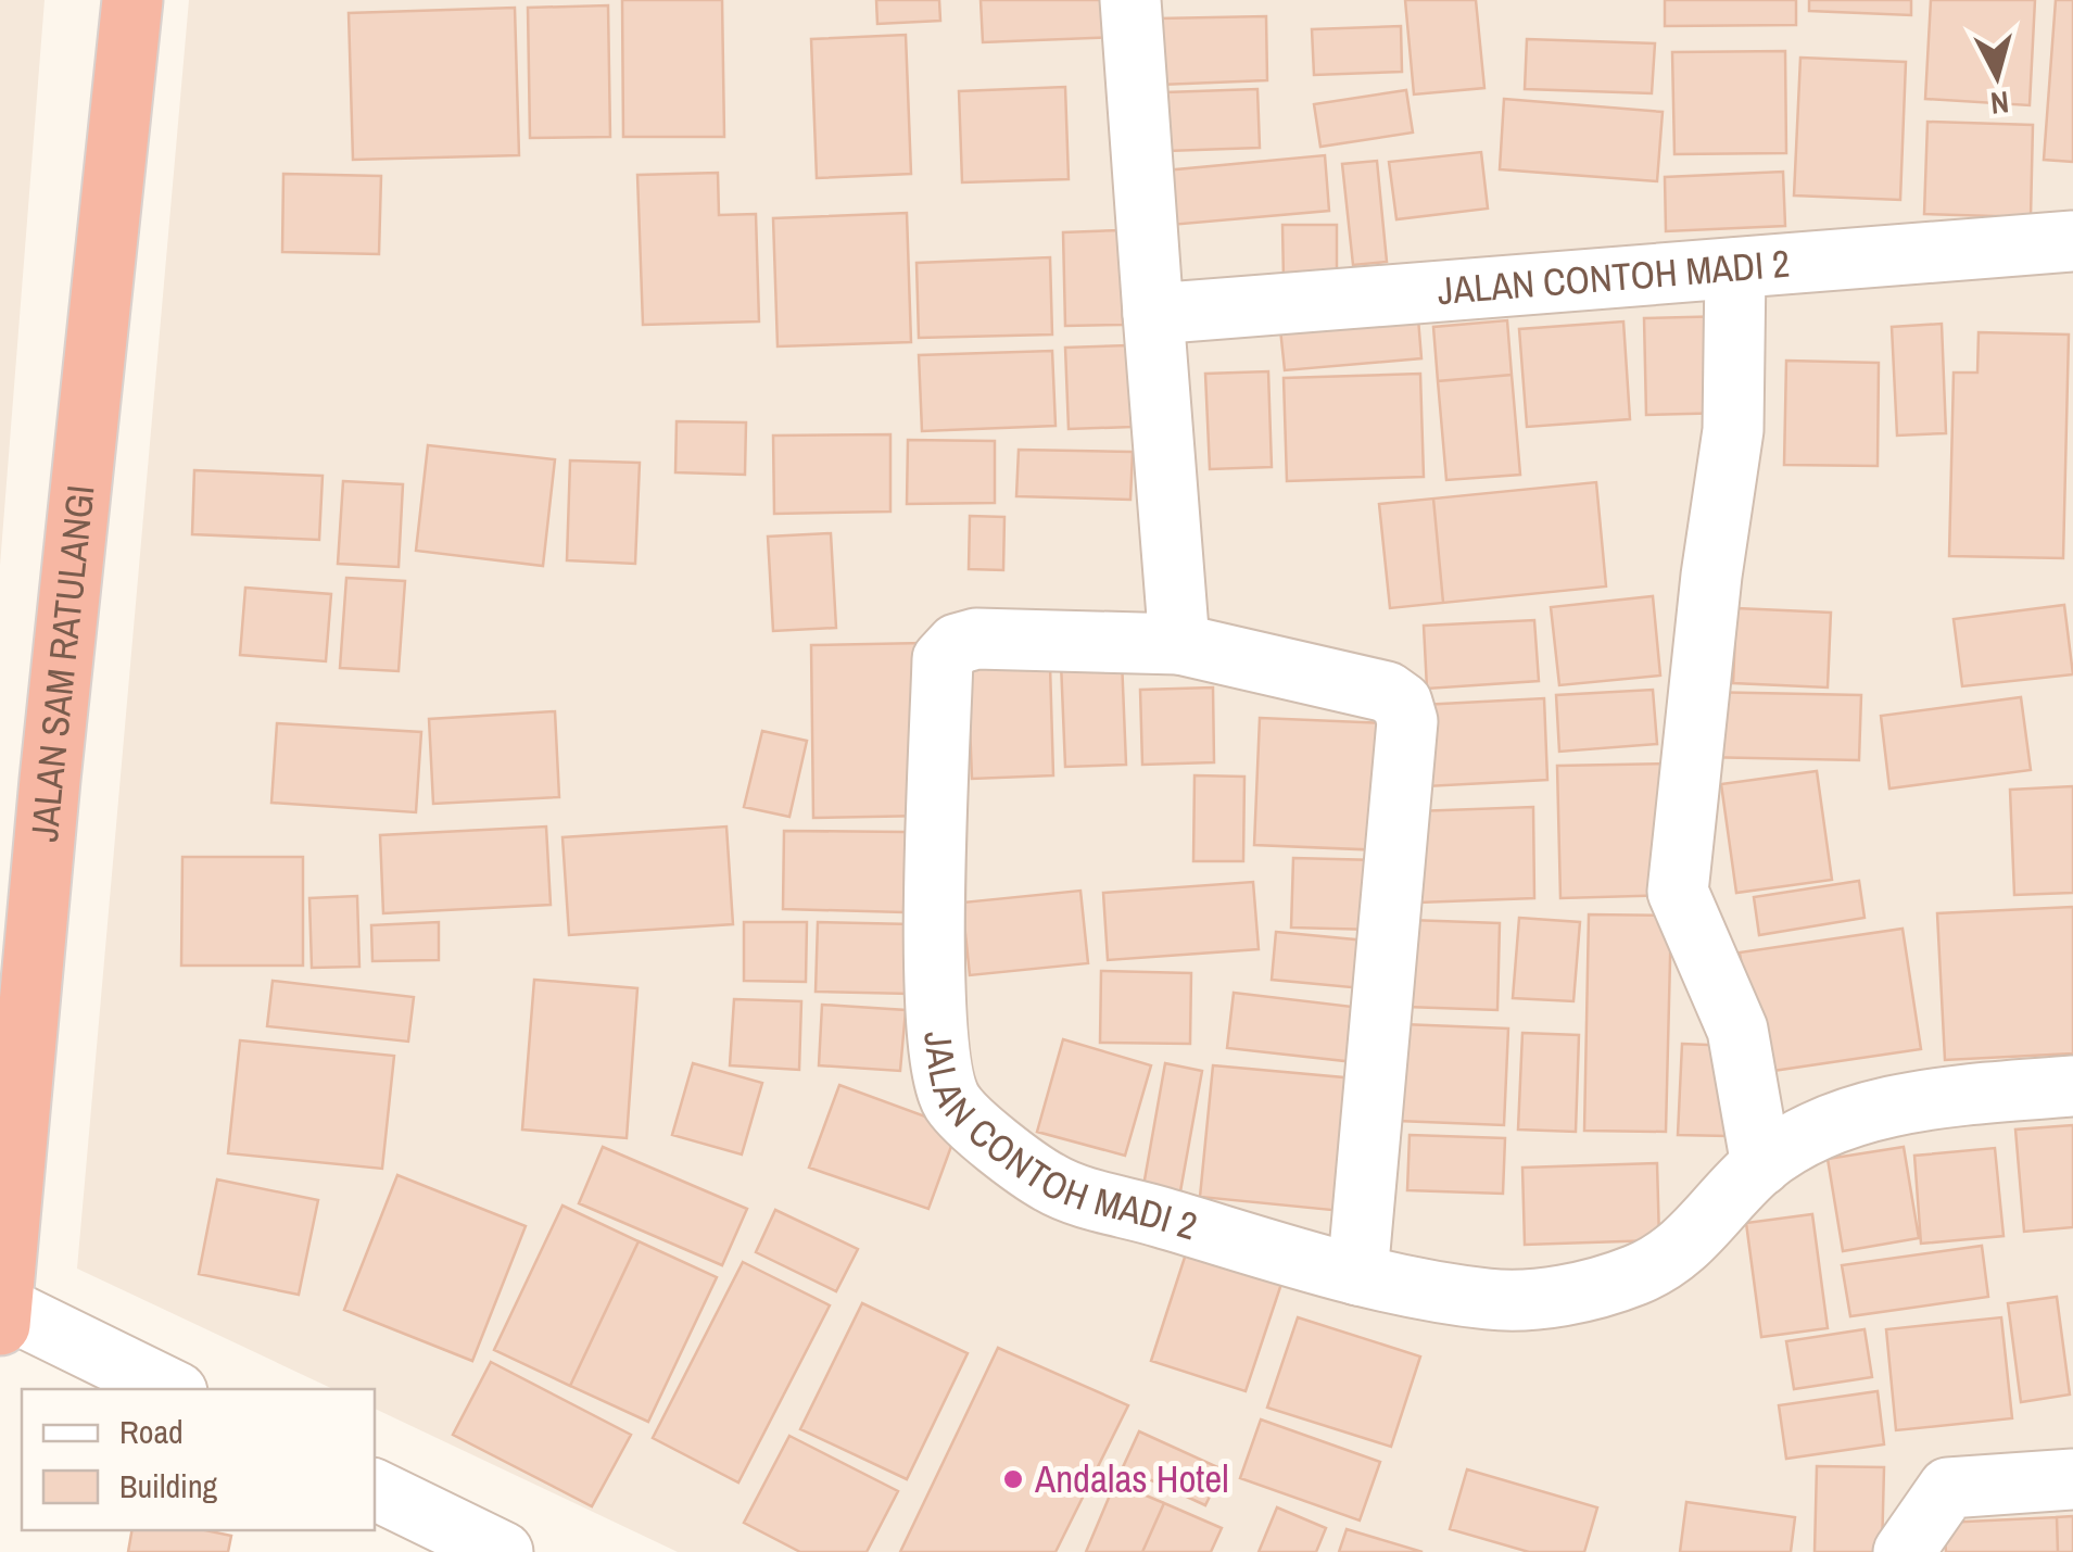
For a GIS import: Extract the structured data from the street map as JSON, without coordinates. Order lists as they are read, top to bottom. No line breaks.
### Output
{"streets":{"highway":["JALAN SAM RATULANGI"],"street":["JALAN CONTOH MADI 2"]},"places":["Andalas Hotel"],"legend":["Road","Building"],"north":"bottom"}
